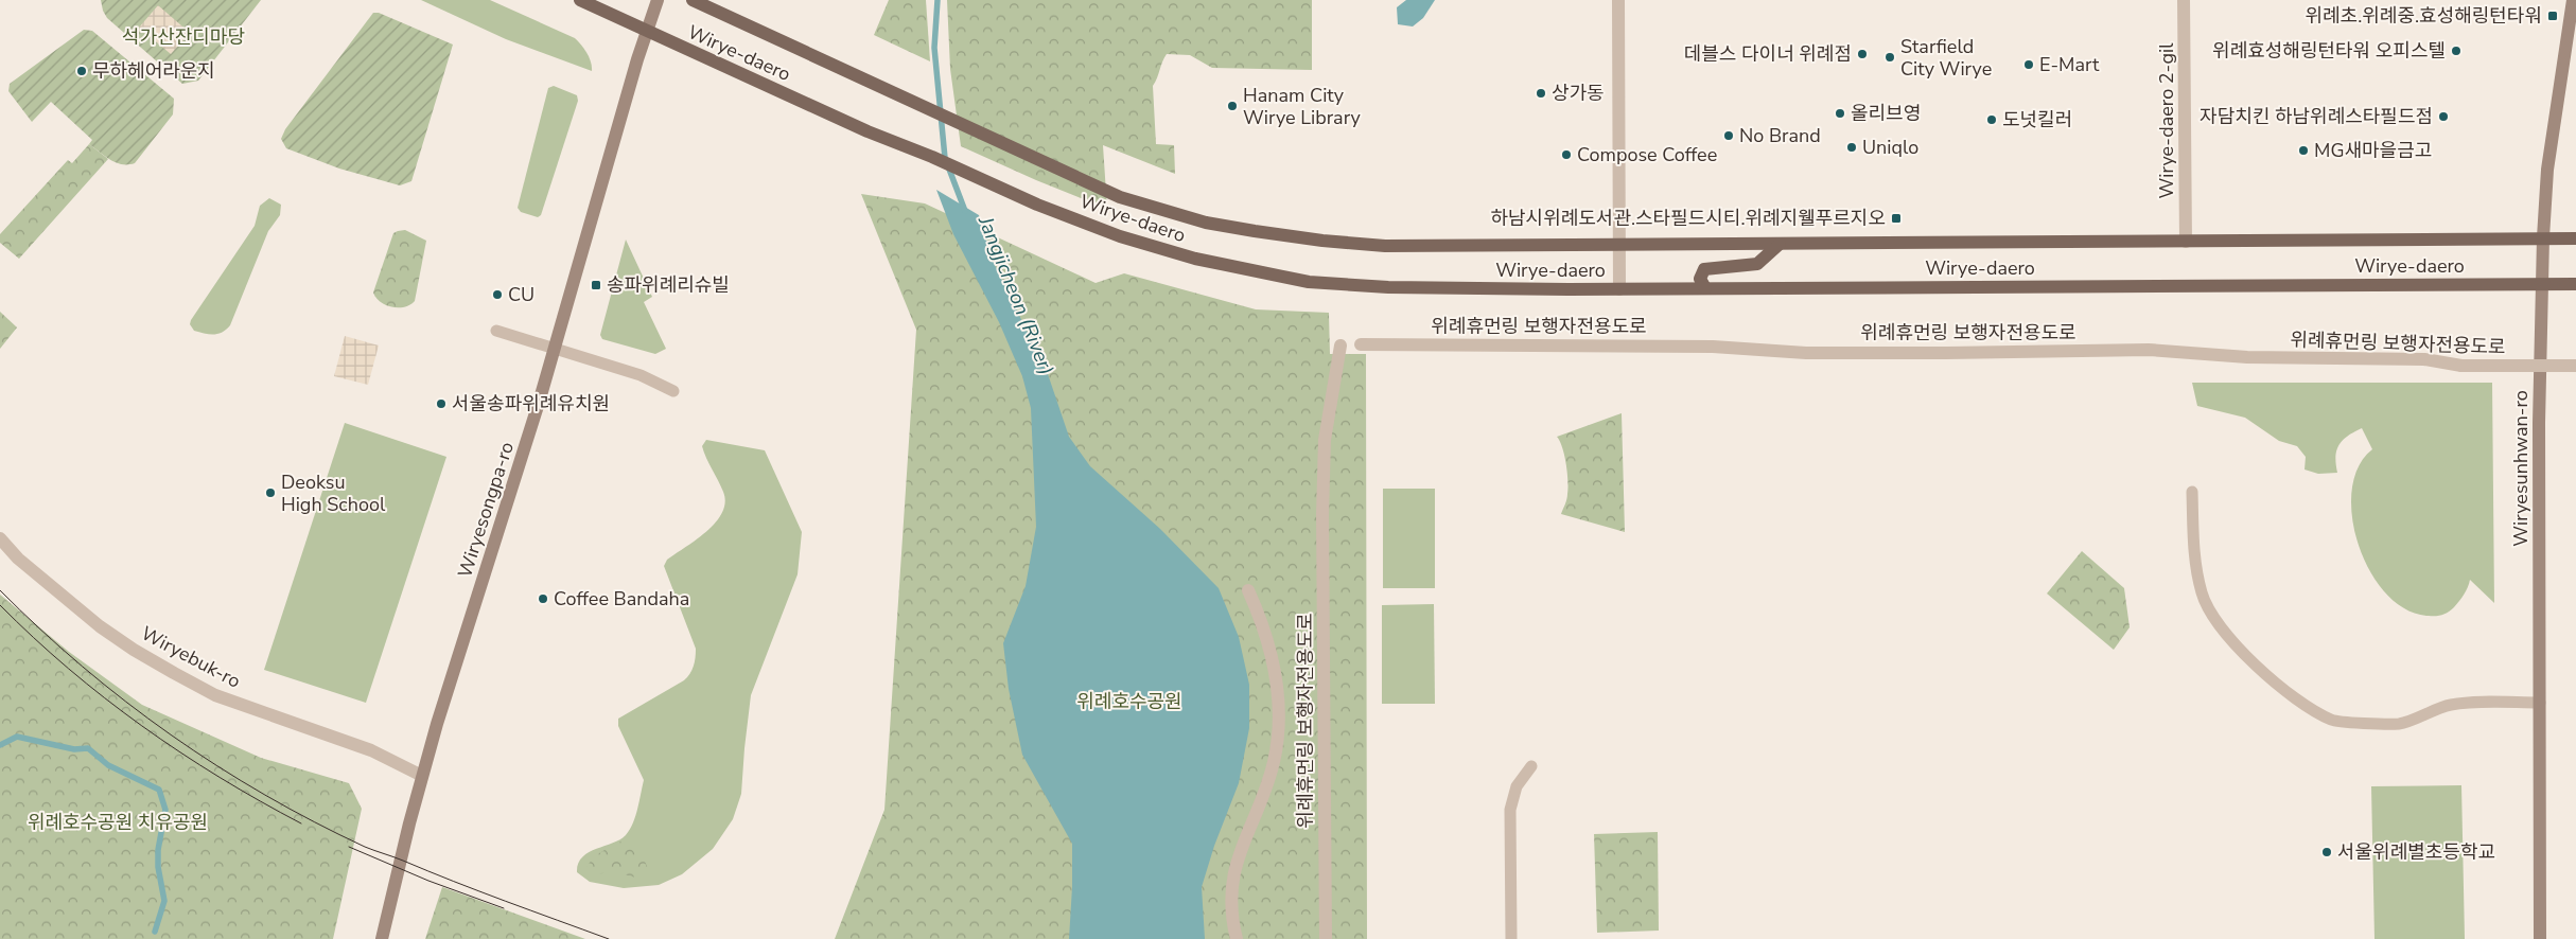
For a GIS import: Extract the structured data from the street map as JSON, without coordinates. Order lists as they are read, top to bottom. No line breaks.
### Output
{"streets":{"main road":["Wirye-daero","Wiryesunhwan-ro","Wiryesongpa-ro"],"street":["Wirye-daero 2-gil","위례휴먼링 보행자전용도로","Wiryebuk-ro"]},"crossings":[["Wirye-daero","Wirye-daero 2-gil"],["Wirye-daero","Wiryesunhwan-ro"],["Wirye-daero","Wiryesongpa-ro"],["Wiryesongpa-ro","Wiryebuk-ro"]],"water":["Jangjicheon (River)"],"parks":["석가산잔디마당","위례호수공원","위례호수공원 치유공원"],"places":{"transit":["위례초.위례중.효성해링턴타워","하남시위례도서관.스타필드시티.위례지웰푸르지오","송파위례리슈빌"],"other":["위례효성해링턴타워 오피스텔","데블스 다이너 위례점","Starfield City Wirye","E-Mart","무하헤어라운지","상가동","Hanam City Wirye Library","올리브영","자담치킨 하남위례스타필드점","도넛킬러","No Brand","Uniqlo","MG새마을금고","Compose Coffee","CU","서울송파위례유치원","Deoksu High School","Coffee Bandaha","서울위례별초등학교"]}}
